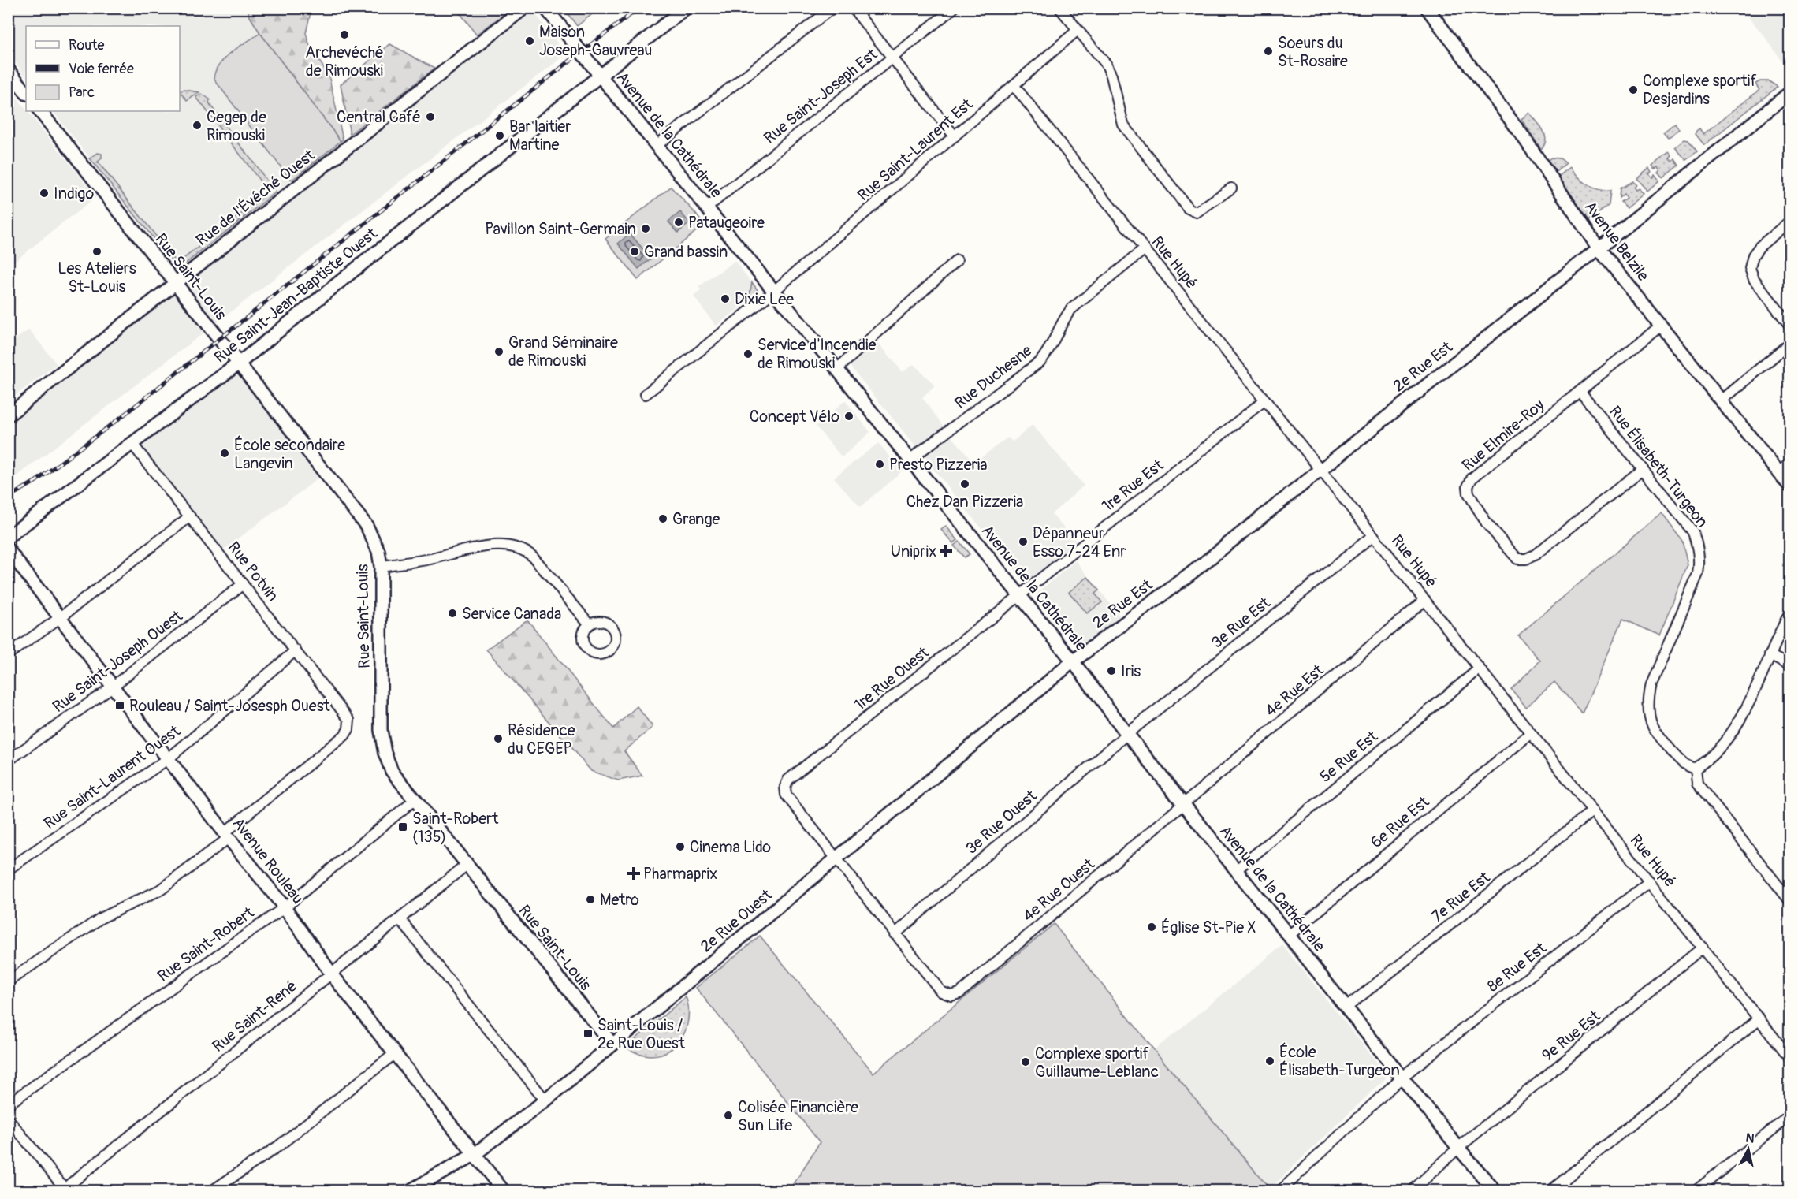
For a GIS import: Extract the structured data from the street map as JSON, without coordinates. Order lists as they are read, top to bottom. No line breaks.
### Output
{"streets":{"street":["Rue Saint-Joseph Est","Avenue de la Cathédrale","Rue Saint-Laurent Est","Rue de l'Évêché Ouest","Avenue Belzile","Rue Hupé","Rue Saint-Louis","Rue Saint-Jean-Baptiste Ouest","2e Rue Est","Rue Duchesne","Rue Elmire-Roy","Rue Élisabeth-Turgeon","1re Rue Est","Rue Potvin","3e Rue Est","Rue Saint-Joseph Ouest","1re Rue Ouest","4e Rue Est","5e Rue Est","Rue Saint-Laurent Ouest","3e Rue Ouest","6e Rue Est","Avenue Rouleau","4e Rue Ouest","7e Rue Est","2e Rue Ouest","Rue Saint-Robert","8e Rue Est","Rue Saint-René","9e Rue Est"]},"crossings":[["Rue Saint-Joseph Est","Avenue de la Cathédrale"],["Avenue de la Cathédrale","Rue Saint-Laurent Est"],["Avenue de la Cathédrale","Rue Saint-Jean-Baptiste Ouest"],["Avenue de la Cathédrale","2e Rue Est"],["Avenue de la Cathédrale","Rue Duchesne"],["Avenue de la Cathédrale","1re Rue Est"],["Avenue de la Cathédrale","3e Rue Est"],["Avenue de la Cathédrale","1re Rue Ouest"],["Avenue de la Cathédrale","4e Rue Est"],["Avenue de la Cathédrale","5e Rue Est"],["Avenue de la Cathédrale","3e Rue Ouest"],["Avenue de la Cathédrale","6e Rue Est"],["Avenue de la Cathédrale","4e Rue Ouest"],["Avenue de la Cathédrale","7e Rue Est"],["Avenue de la Cathédrale","2e Rue Ouest"],["Avenue de la Cathédrale","8e Rue Est"],["Avenue de la Cathédrale","9e Rue Est"],["Rue Saint-Laurent Est","Rue Hupé"],["Rue de l'Évêché Ouest","Rue Saint-Louis"],["Avenue Belzile","2e Rue Est"],["Avenue Belzile","Rue Elmire-Roy"],["Rue Hupé","2e Rue Est"],["Rue Hupé","Rue Duchesne"],["Rue Hupé","1re Rue Est"],["Rue Hupé","3e Rue Est"],["Rue Hupé","4e Rue Est"],["Rue Hupé","5e Rue Est"],["Rue Hupé","6e Rue Est"],["Rue Hupé","7e Rue Est"],["Rue Hupé","8e Rue Est"],["Rue Hupé","9e Rue Est"],["Rue Saint-Louis","Rue Saint-Jean-Baptiste Ouest"],["Rue Saint-Louis","2e Rue Ouest"],["Rue Saint-Louis","Rue Saint-Robert"],["Rue Saint-Louis","Rue Saint-René"],["Rue Saint-Jean-Baptiste Ouest","Rue Potvin"],["2e Rue Est","2e Rue Ouest"],["Rue Elmire-Roy","Rue Élisabeth-Turgeon"],["1re Rue Est","1re Rue Ouest"],["Rue Potvin","Rue Saint-Joseph Ouest"],["Rue Potvin","Rue Saint-Laurent Ouest"],["Rue Potvin","Avenue Rouleau"],["3e Rue Est","3e Rue Ouest"],["Rue Saint-Joseph Ouest","Avenue Rouleau"],["1re Rue Ouest","2e Rue Ouest"],["4e Rue Est","4e Rue Ouest"],["Rue Saint-Laurent Ouest","Avenue Rouleau"],["3e Rue Ouest","4e Rue Ouest"],["Avenue Rouleau","2e Rue Ouest"],["Avenue Rouleau","Rue Saint-Robert"],["Avenue Rouleau","Rue Saint-René"]],"places":{"other":["Archevéché de Rimouski","Maison Joseph-Gauvreau","Soeurs du St-Rosaire","Complexe sportif Desjardins","Central Café","Cegep de Rimouski","Bar laitier Martine","Indigo","Pataugeoire","Pavillon Saint-Germain","Les Ateliers St-Louis","Grand bassin","Dixie Lee","Grand Séminaire de Rimouski","Service d'Incendie de Rimouski","Concept Vélo","École secondaire Langevin","Presto Pizzeria","Chez Dan Pizzeria","Grange","Dépanneur Esso 7-24 Enr","Service Canada","Iris","Résidence du CEGEP","Cinema Lido","Metro","Église St-Pie X","École Élisabeth-Turgeon","Complexe sportif Guillaume-Leblanc","Colisée Financière Sun Life"],"health":["Uniprix","Pharmaprix"],"transit":["Rouleau / Saint-Josesph Ouest","Saint-Robert (135)","Saint-Louis / 2e Rue Ouest"]},"legend":["Route","Voie ferrée","Parc"],"north":"top"}
